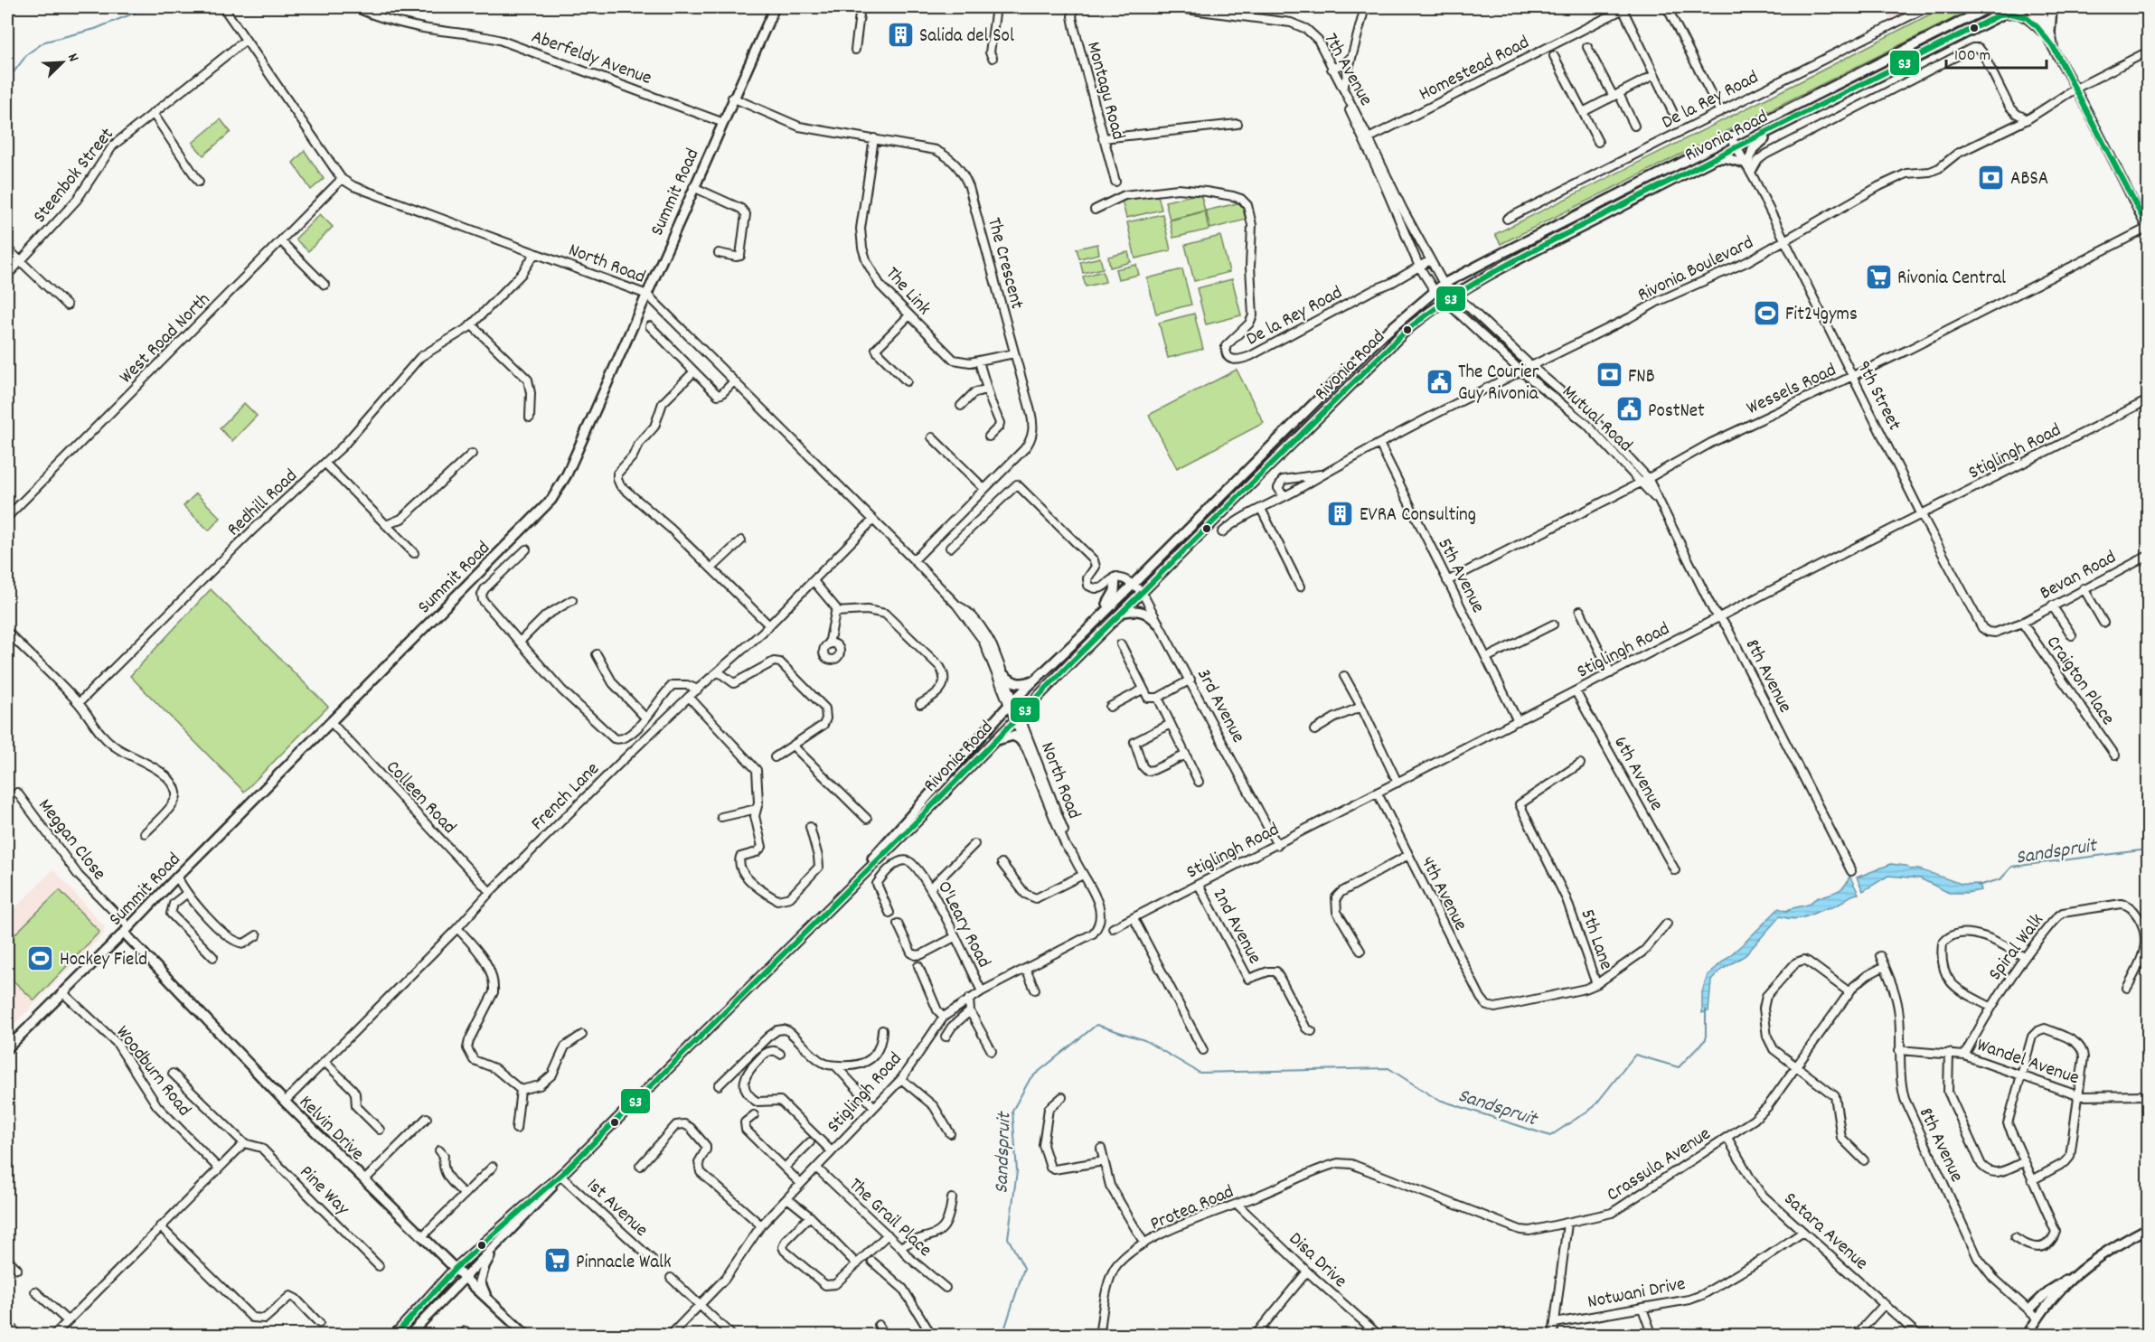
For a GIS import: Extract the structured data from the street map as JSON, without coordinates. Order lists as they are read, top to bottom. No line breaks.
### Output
{"streets":{"main road":["Rivonia Road","Summit Road","Kelvin Drive"],"street":["Aberfeldy Avenue","Homestead Road","7th Avenue","Montagu Road","De la Rey Road","Steenbok Street","North Road","The Crescent","Rivonia Boulevard","The Link","West Road North","Wessels Road","9th Street","Mutual Road","Stiglingh Road","Redhill Road","Bevan Road","5th Avenue","8th Avenue","Craigton Place","3rd Avenue","6th Avenue","French Lane","Colleen Road","Meggan Close","4th Avenue","O'Leary Road","2nd Avenue","5th Lane","Spiral Walk","Wandel Avenue","Woodburn Road","Crassula Avenue","Pine Way","1st Avenue","Protea Road","The Grail Place","Satara Avenue","Disa Drive","Notwani Drive"]},"crossings":[["Aberfeldy Avenue","Summit Road"],["Homestead Road","7th Avenue"],["7th Avenue","De la Rey Road"],["7th Avenue","Rivonia Road"],["7th Avenue","Mutual Road"],["Rivonia Road","North Road"],["Rivonia Road","9th Street"],["Rivonia Road","Mutual Road"],["Rivonia Road","3rd Avenue"],["Rivonia Road","Kelvin Drive"],["Rivonia Road","1st Avenue"],["Steenbok Street","North Road"],["Summit Road","North Road"],["Summit Road","The Crescent"],["Summit Road","Colleen Road"],["Summit Road","Meggan Close"],["Summit Road","Woodburn Road"],["Summit Road","Kelvin Drive"],["North Road","The Crescent"],["North Road","West Road North"],["North Road","Stiglingh Road"],["North Road","Redhill Road"],["North Road","French Lane"],["The Crescent","The Link"],["Rivonia Boulevard","9th Street"],["Rivonia Boulevard","Mutual Road"],["Rivonia Boulevard","5th Avenue"],["Wessels Road","9th Street"],["Wessels Road","Mutual Road"],["Wessels Road","5th Avenue"],["Wessels Road","8th Avenue"],["9th Street","Stiglingh Road"],["9th Street","Bevan Road"],["9th Street","Craigton Place"],["Mutual Road","8th Avenue"],["Stiglingh Road","5th Avenue"],["Stiglingh Road","8th Avenue"],["Stiglingh Road","3rd Avenue"],["Stiglingh Road","6th Avenue"],["Stiglingh Road","4th Avenue"],["Stiglingh Road","O'Leary Road"],["Stiglingh Road","2nd Avenue"],["Stiglingh Road","The Grail Place"],["Bevan Road","Craigton Place"],["8th Avenue","Wandel Avenue"],["8th Avenue","Crassula Avenue"],["French Lane","Colleen Road"],["French Lane","Kelvin Drive"],["Meggan Close","Kelvin Drive"],["4th Avenue","5th Lane"],["Spiral Walk","Wandel Avenue"],["Crassula Avenue","Protea Road"],["Crassula Avenue","Satara Avenue"],["Protea Road","Disa Drive"],["Satara Avenue","Notwani Drive"]],"water":["Sandspruit"],"places":{"building":["Salida del Sol","EVRA Consulting"],"bank":["ABSA","FNB"],"supermarket":["Rivonia Central","Pinnacle Walk"],"sports":["Fit24gyms","Hockey Field"],"public building":["The Courier Guy Rivonia","PostNet"]},"lines":["transit line S3"],"scale_bar":"100 m","north":"top right"}
